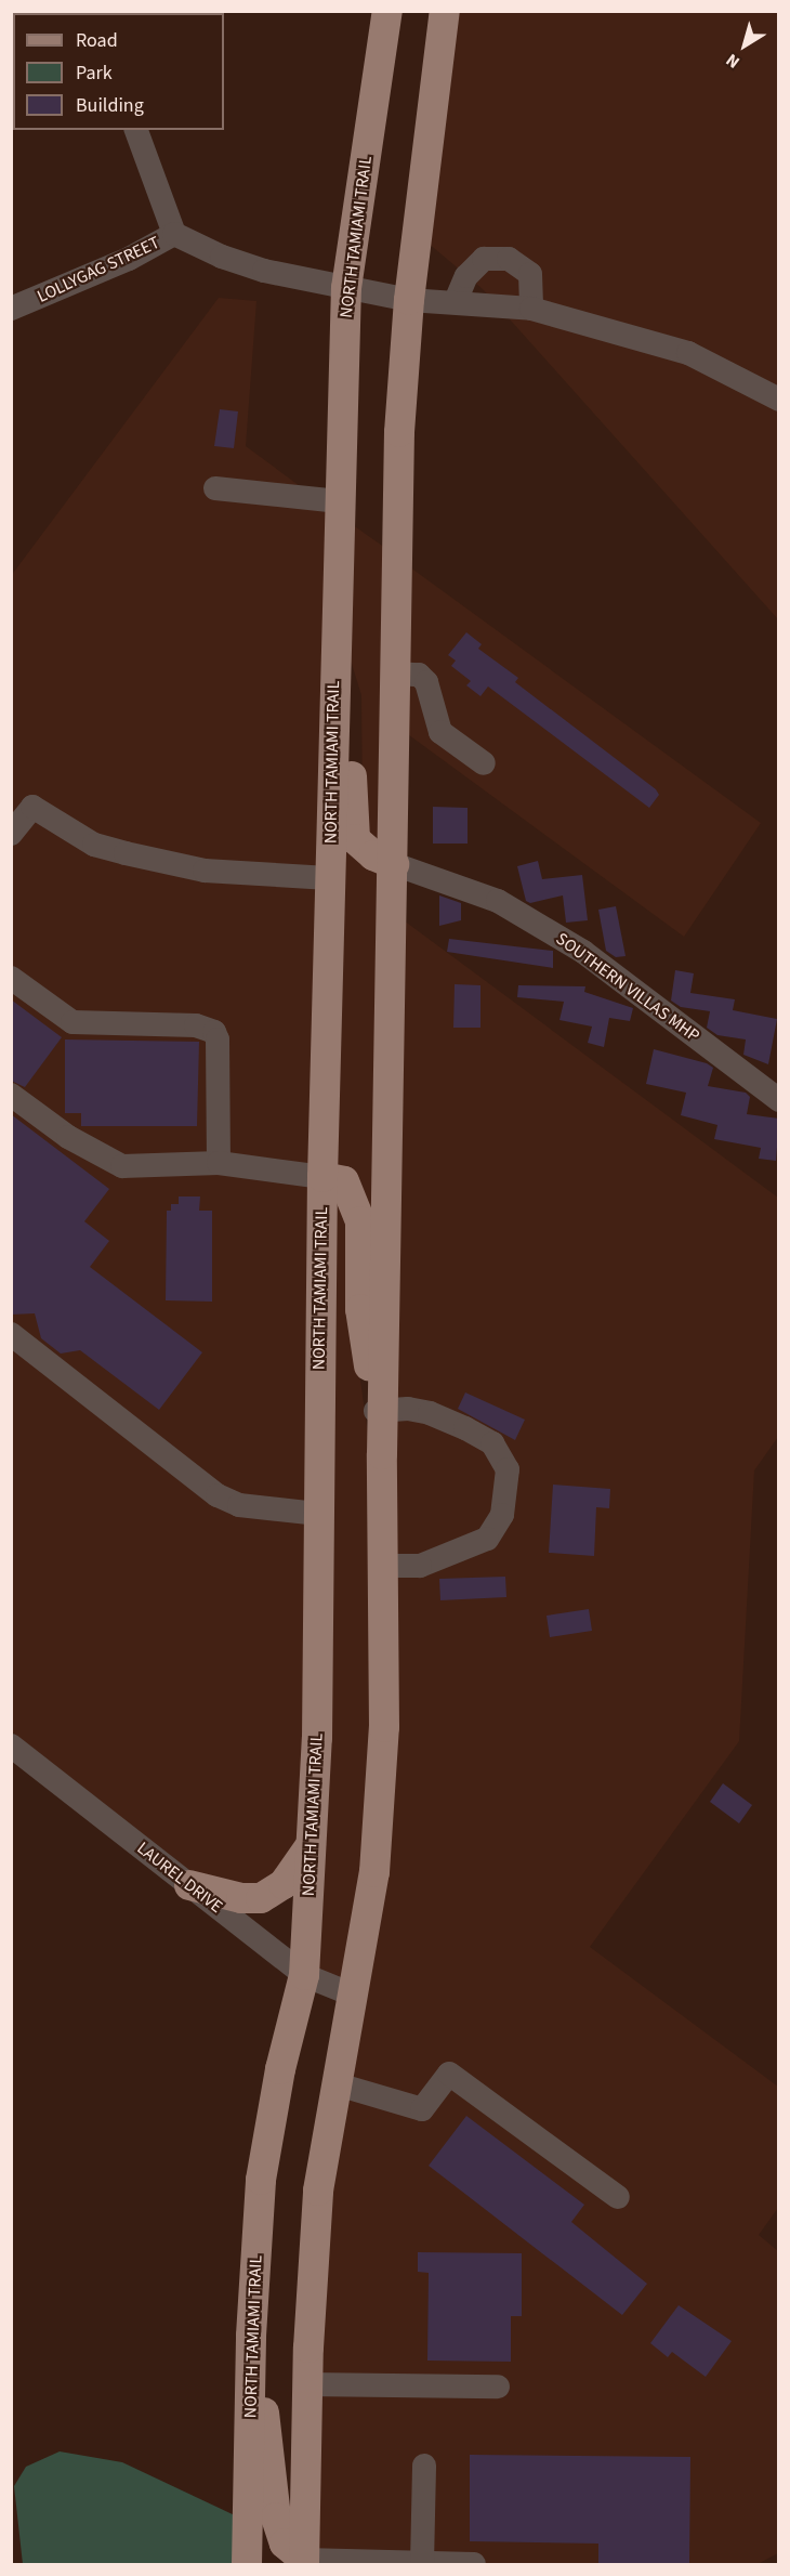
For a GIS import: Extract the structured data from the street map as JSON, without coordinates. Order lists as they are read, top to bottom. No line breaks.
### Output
{"streets":{"main road":["NORTH TAMIAMI TRAIL"],"street":["LOLLYGAG STREET","SOUTHERN VILLAS MHP","LAUREL DRIVE"]},"crossings":[["NORTH TAMIAMI TRAIL","LOLLYGAG STREET"],["NORTH TAMIAMI TRAIL","LAUREL DRIVE"]],"legend":["Road","Park","Building"],"north":"bottom left"}
